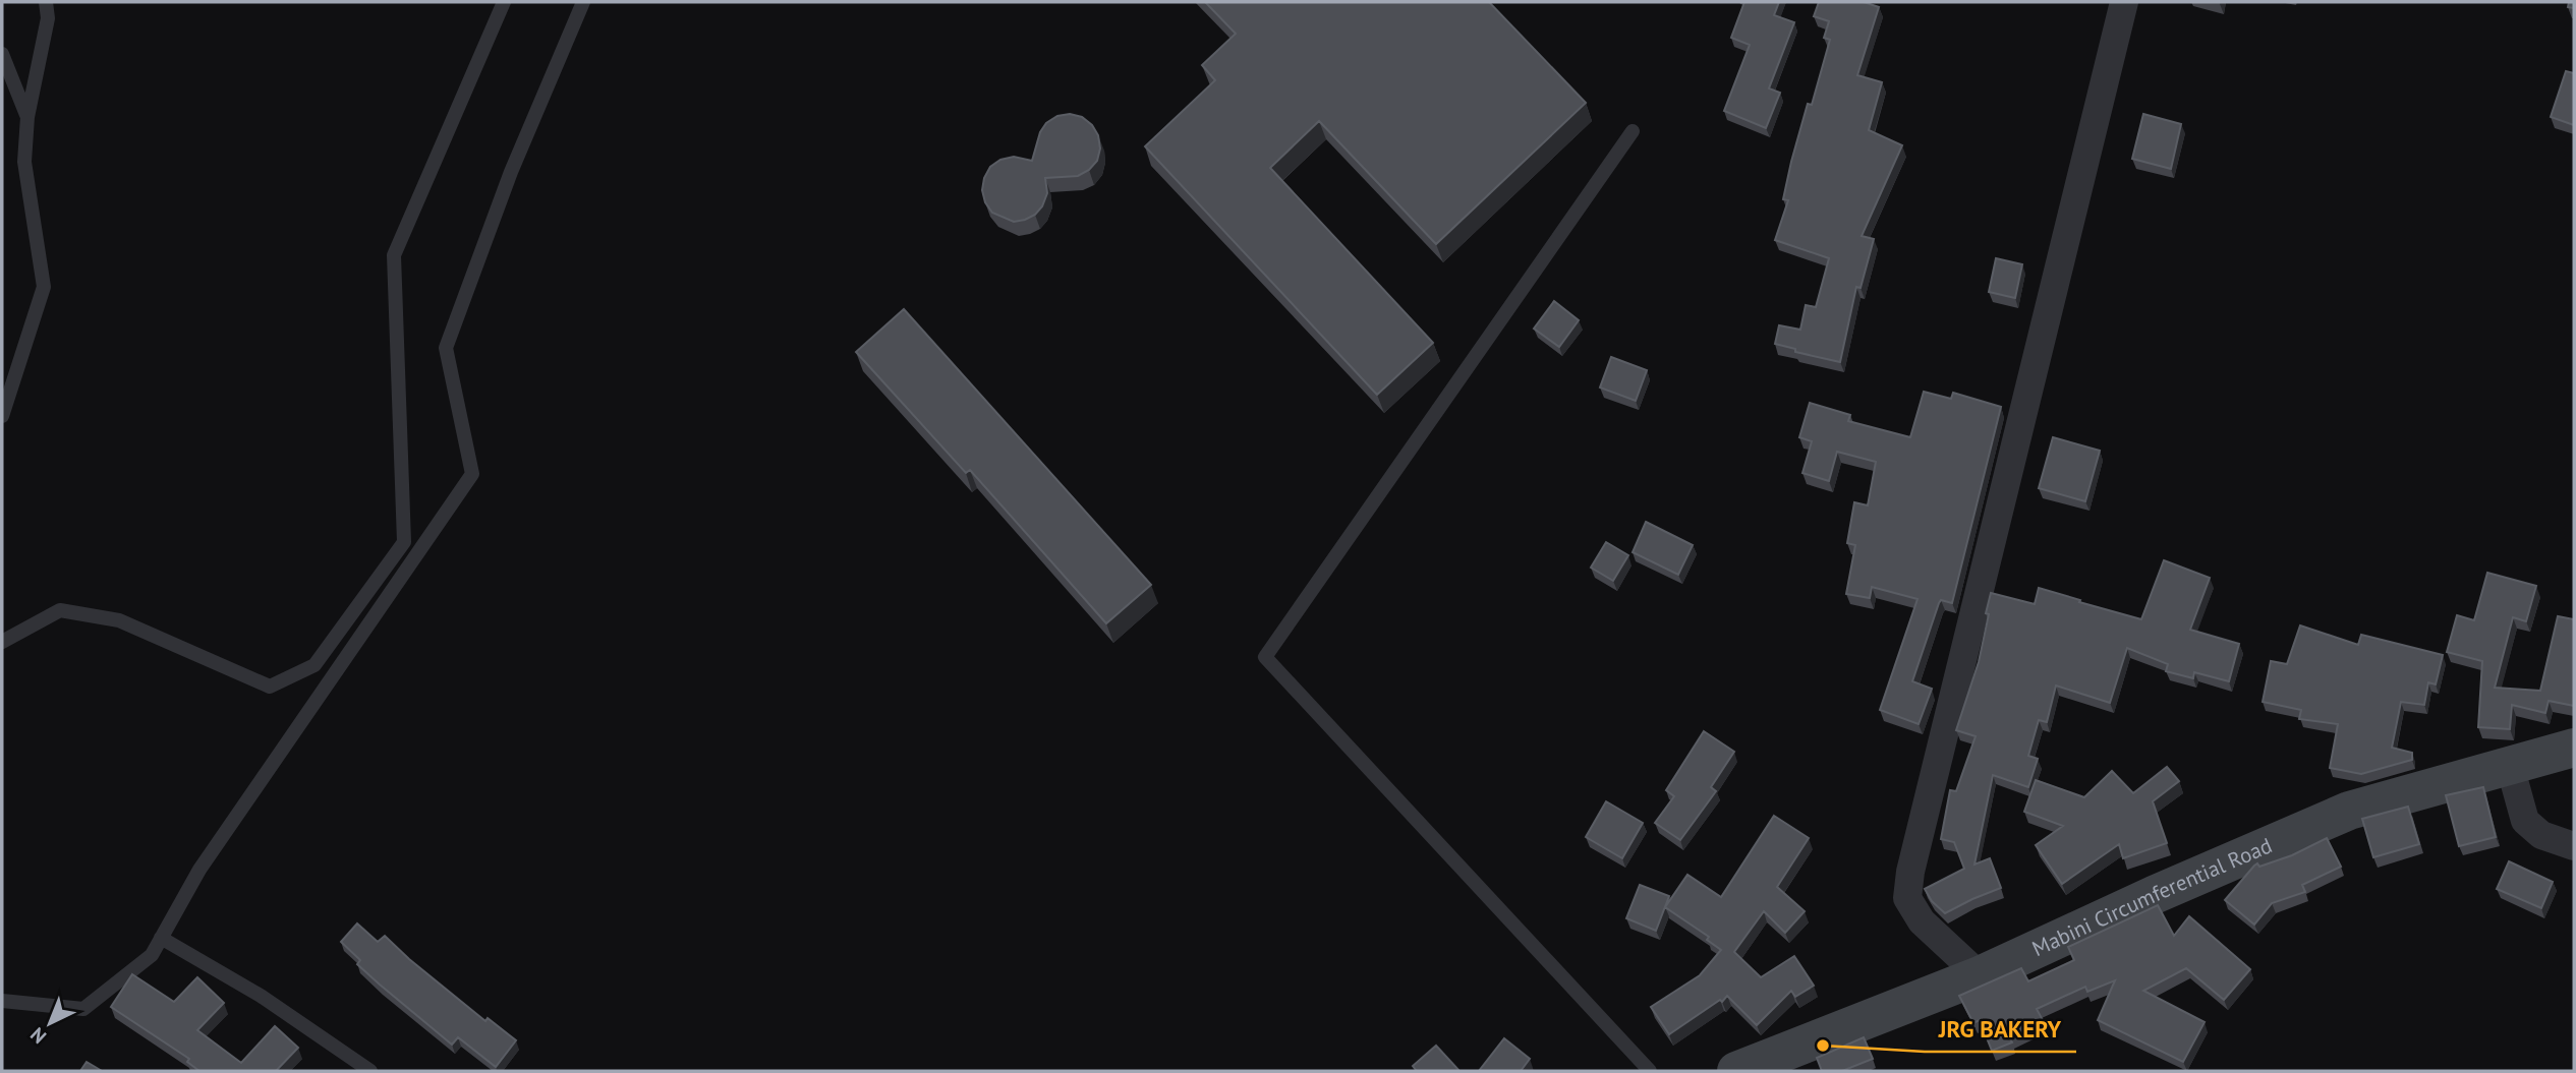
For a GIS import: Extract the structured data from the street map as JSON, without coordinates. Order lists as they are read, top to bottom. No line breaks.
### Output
{"streets":{"main road":["Mabini Circumferential Road"]},"places":["JRG BAKERY"],"north":"bottom left"}
